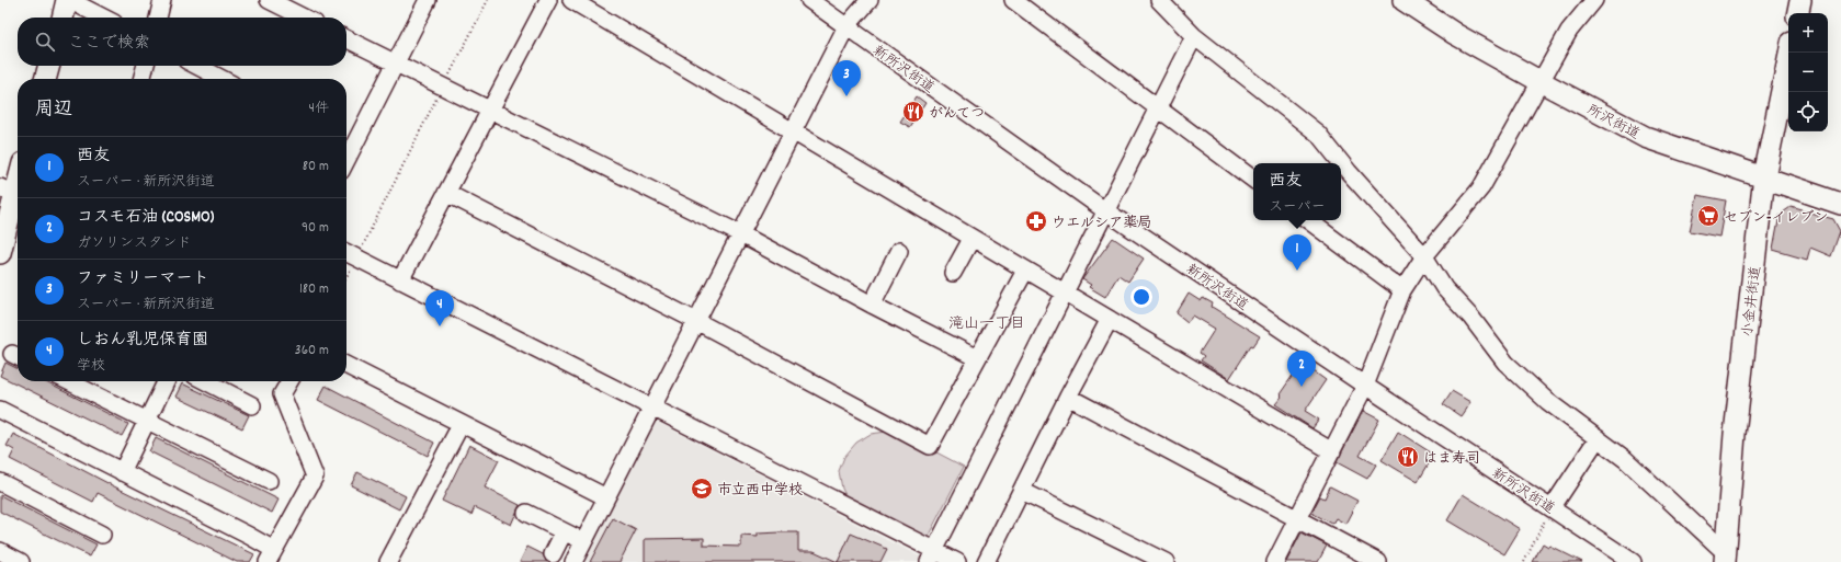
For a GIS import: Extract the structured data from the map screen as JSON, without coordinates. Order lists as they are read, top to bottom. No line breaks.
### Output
{"streets":{"main road":["所沢街道","小金井街道"],"street":["新所沢街道"]},"crossings":[["所沢街道","小金井街道"]],"districts":["滝山一丁目"],"places":{"restaurant":["がんてつ","はま寿司"],"supermarket":["セブン-イレブン"],"pharmacy":["ウエルシア薬局"],"school or university":["市立西中学校"]},"page":{"map_buttons":["+","−"],"search":"ここで検索","pins":["3","1","4","2"],"heading":["周辺","4件"],"list":[{"mark":"1","name":"西友","note":"スーパー · 新所沢街道","value":"80 m"},{"mark":"2","name":"コスモ石油 (COSMO)","note":"ガソリンスタンド","value":"90 m"},{"mark":"3","name":"ファミリーマート","note":"スーパー · 新所沢街道","value":"180 m"},{"mark":"4","name":"しおん乳児保育園","note":"学校","value":"360 m"}],"popup":["西友","スーパー"]}}
